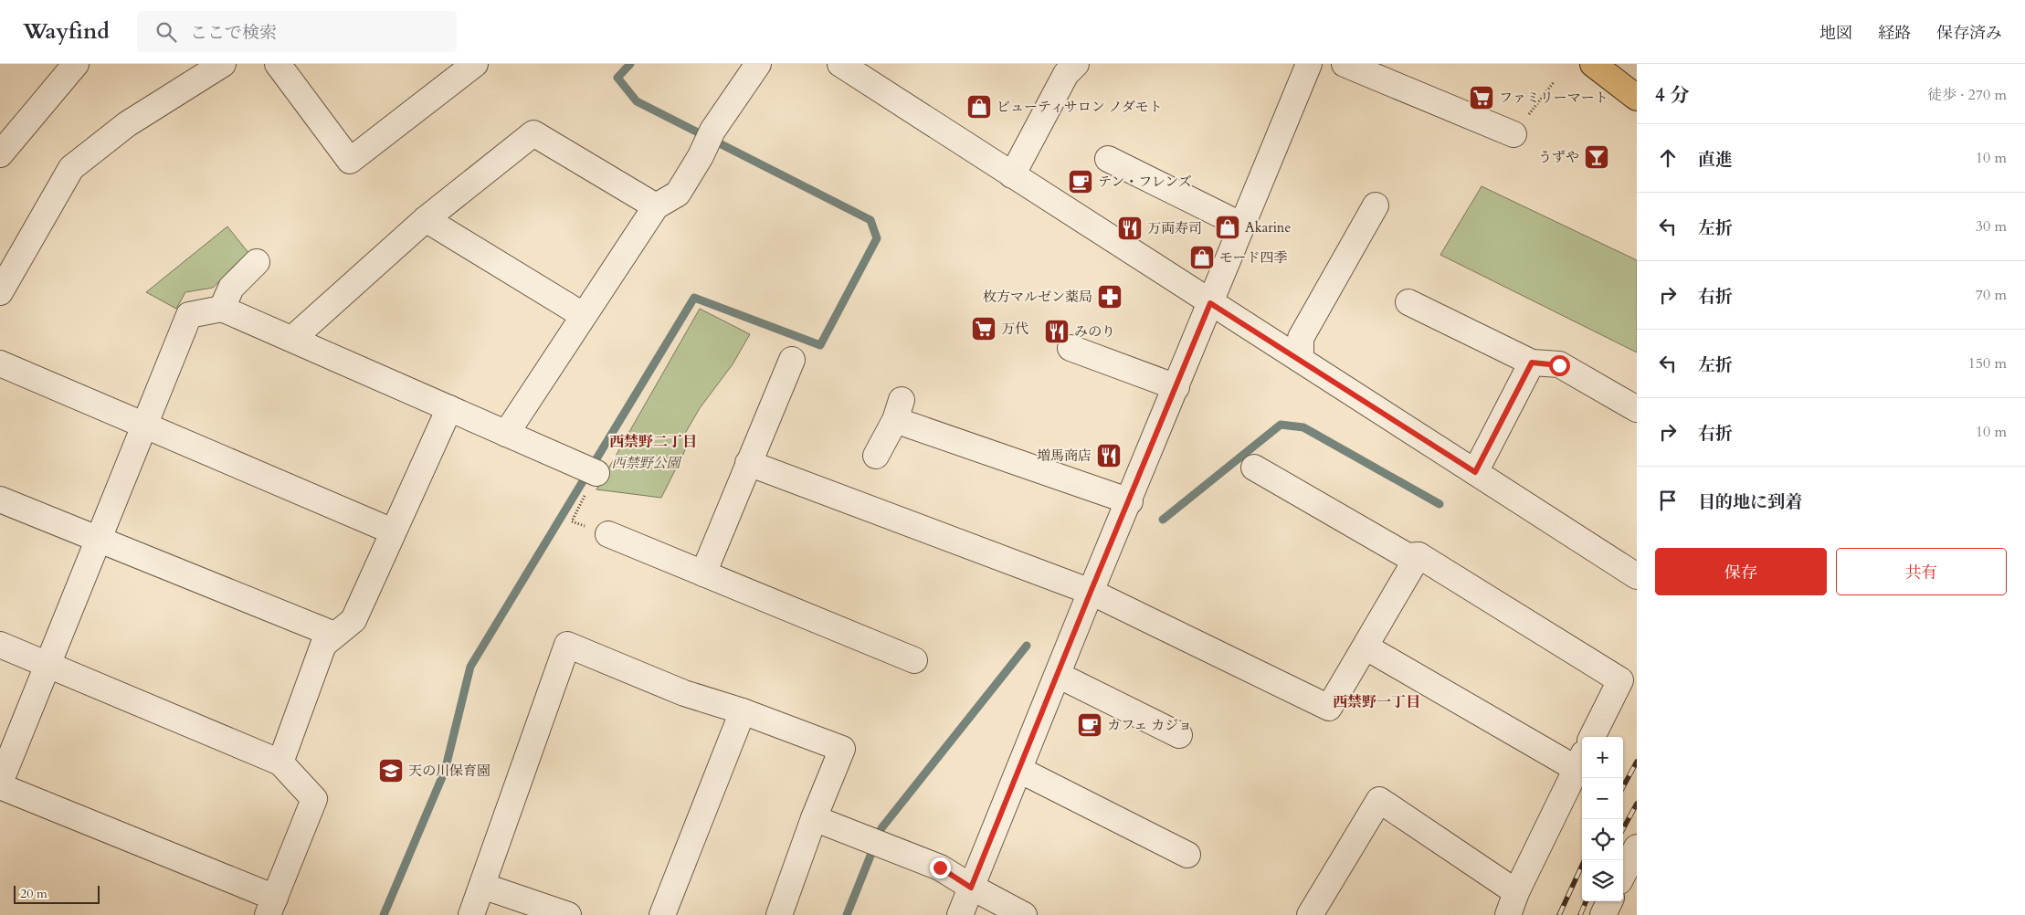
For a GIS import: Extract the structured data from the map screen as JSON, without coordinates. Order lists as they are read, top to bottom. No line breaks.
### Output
{"districts":["西禁野二丁目","西禁野一丁目"],"parks":["西禁野公園"],"places":{"supermarket":["ファミリーマート","万代"],"shop":["ビューティサロン ノダモト","Akarine","モード四季"],"bar":["うずや"],"cafe":["テン・フレンズ","カフェ カジョ"],"restaurant":["万両寿司","みのり","増馬商店"],"pharmacy":["枚方マルゼン薬局"],"school or university":["天の川保育園"]},"scale_bar":"20 m","page":{"header":"Wayfind","search":"ここで検索","nav":["地図","経路","保存済み"],"heading":["4 分","徒歩 · 270 m"],"list":[["直進","10 m"],["左折","30 m"],["右折","70 m"],["左折","150 m"],["右折","10 m"],"目的地に到着"],"buttons":["保存","共有"],"map_buttons":["+","−"],"scale":"20 m"}}
